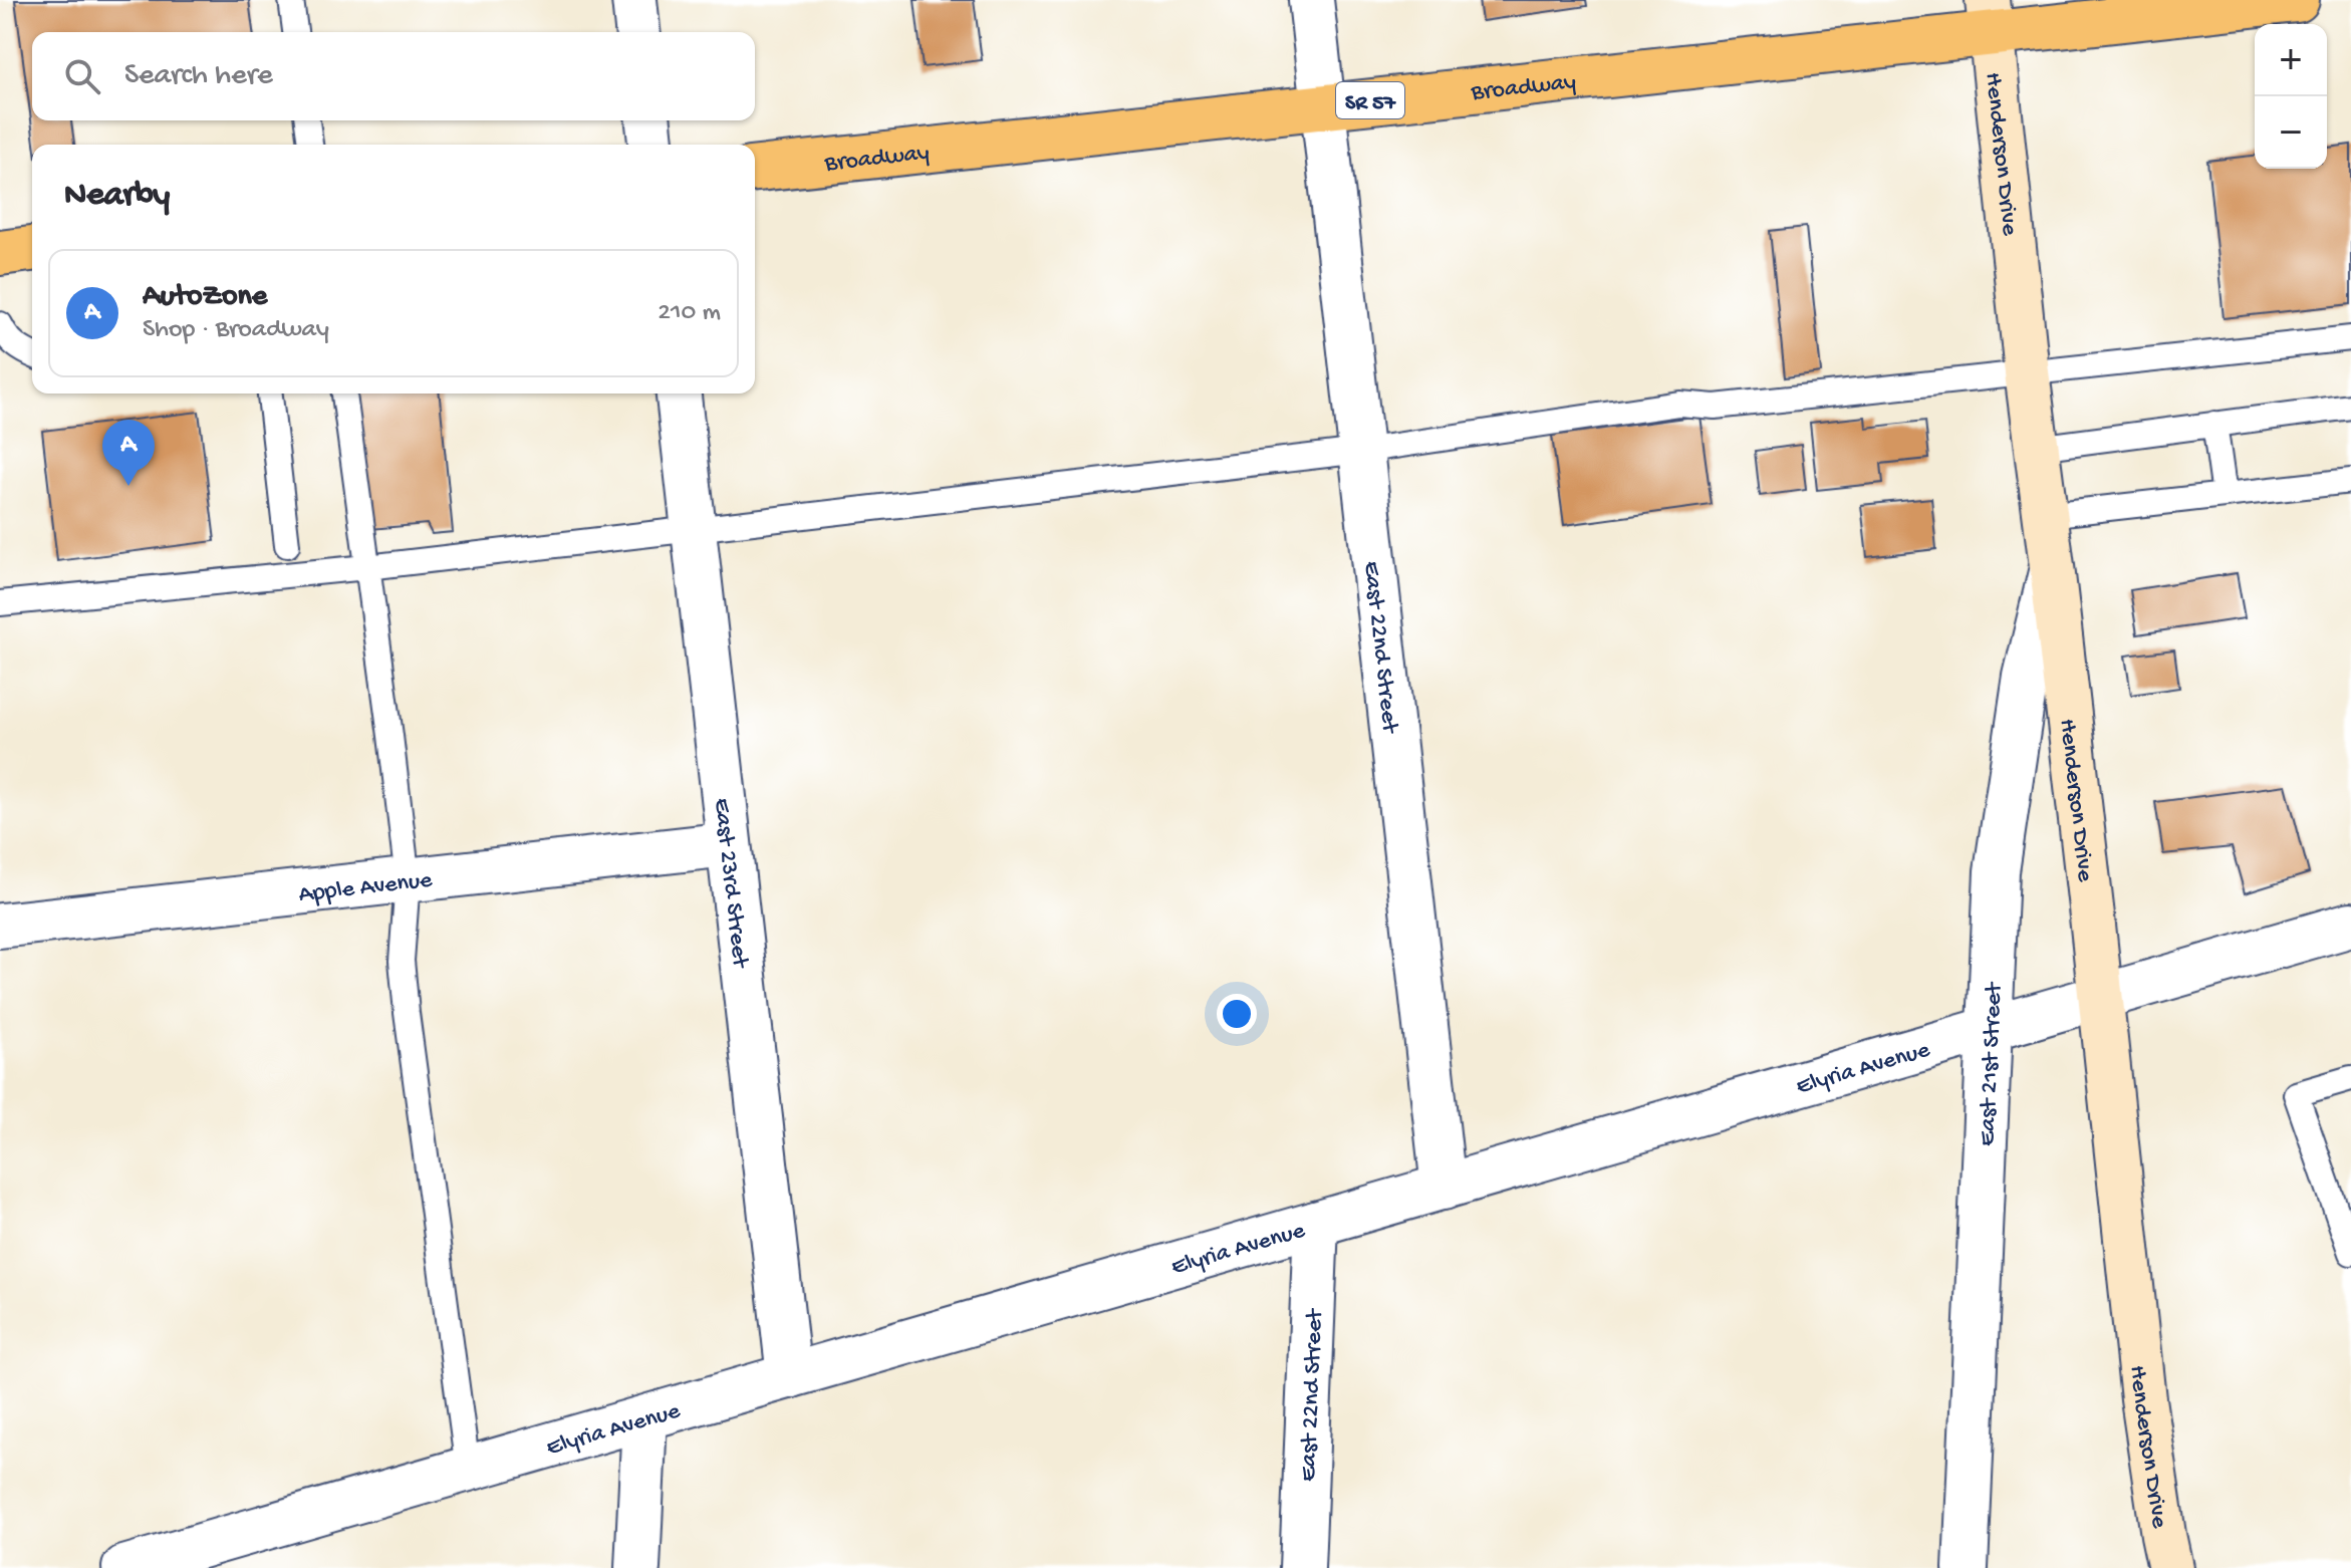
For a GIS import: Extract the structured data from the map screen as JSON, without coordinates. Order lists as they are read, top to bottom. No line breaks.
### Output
{"streets":{"main road":["Broadway","SR 57","Henderson Drive"],"street":["East 22nd Street","East 23rd Street","Apple Avenue","East 21st Street","Elyria Avenue"]},"crossings":[["Broadway","Henderson Drive"],["Broadway","East 22nd Street"],["Henderson Drive","East 21st Street"],["Henderson Drive","Elyria Avenue"],["East 22nd Street","Elyria Avenue"],["East 23rd Street","Apple Avenue"],["East 23rd Street","Elyria Avenue"],["East 21st Street","Elyria Avenue"]],"page":{"map_buttons":["+","−"],"search":"Search here","heading":"Nearby","list":[{"mark":"A","name":"AutoZone","note":"Shop · Broadway","value":"210 m"}],"pins":"A"}}
